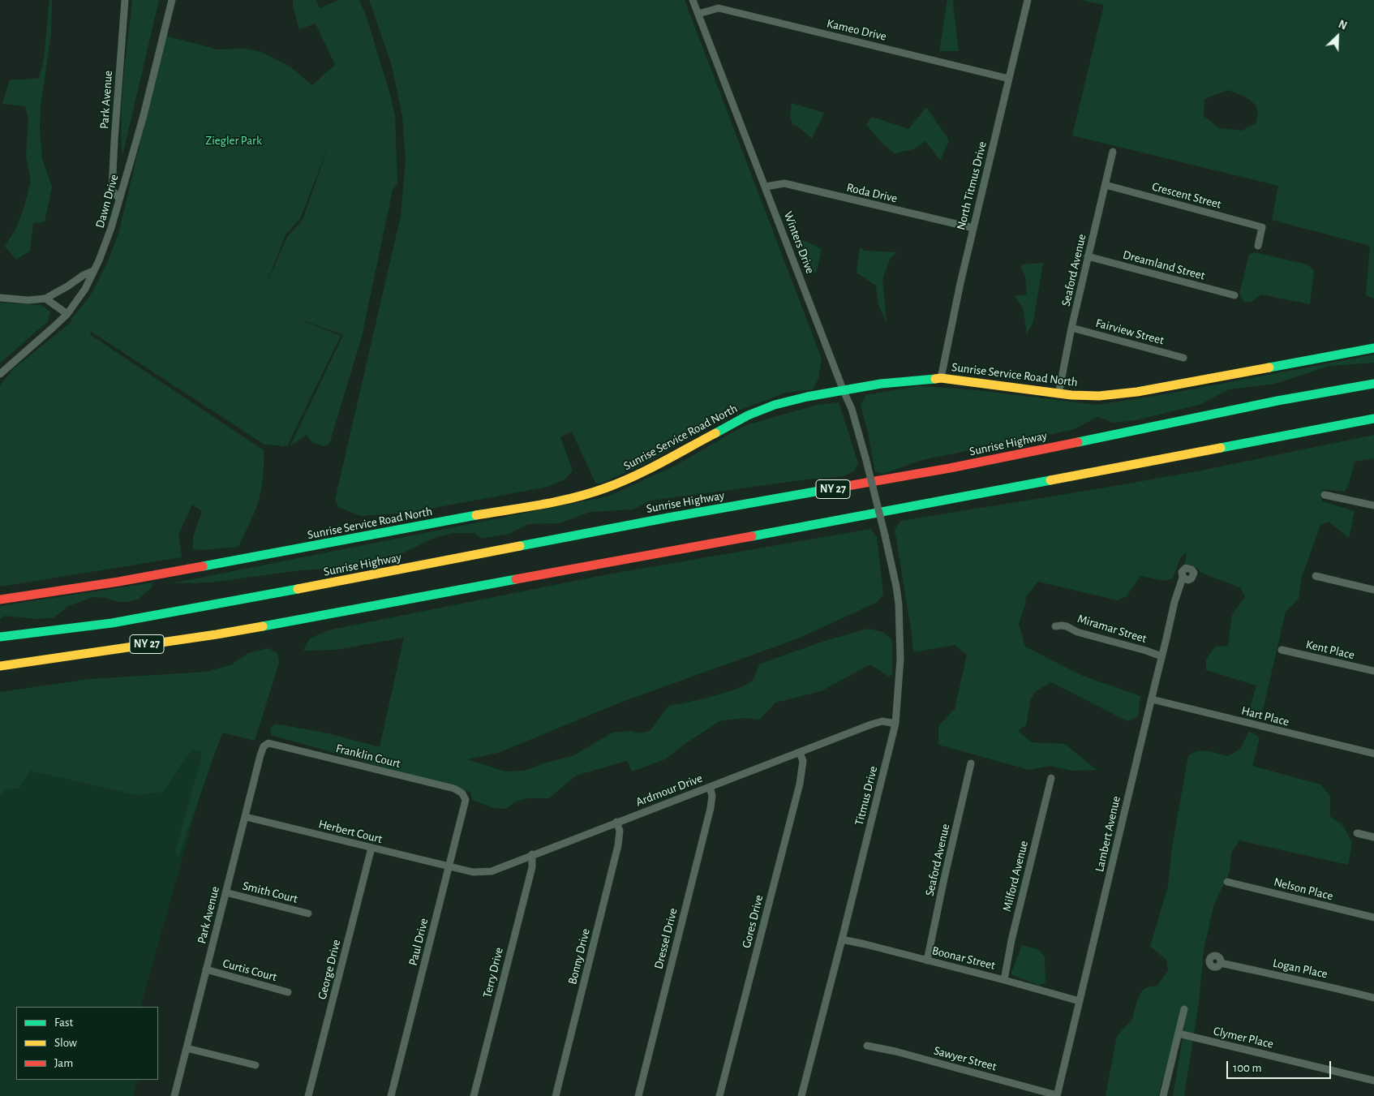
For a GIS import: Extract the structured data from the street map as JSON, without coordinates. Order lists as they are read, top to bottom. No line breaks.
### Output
{"streets":{"main road":["Sunrise Service Road North","Sunrise Highway","NY 27"],"street":["Kameo Drive","Park Avenue","North Titmus Drive","Roda Drive","Crescent Street","Dawn Drive","Winters Drive","Dreamland Street","Seaford Avenue","Fairview Street","Miramar Street","Kent Place","Hart Place","Franklin Court","Ardmour Drive","Titmus Drive","Herbert Court","Lambert Avenue","Milford Avenue","Nelson Place","Smith Court","Gores Drive","Dressel Drive","Paul Drive","Bonny Drive","Boonar Street","Logan Place","George Drive","Curtis Court","Terry Drive","Clymer Place","Sawyer Street"]},"crossings":[["Kameo Drive","North Titmus Drive"],["Kameo Drive","Winters Drive"],["Park Avenue","Dawn Drive"],["Park Avenue","Franklin Court"],["Park Avenue","Herbert Court"],["Park Avenue","Smith Court"],["Park Avenue","Curtis Court"],["North Titmus Drive","Roda Drive"],["North Titmus Drive","Sunrise Service Road North"],["Roda Drive","Winters Drive"],["Crescent Street","Seaford Avenue"],["Winters Drive","Sunrise Service Road North"],["Winters Drive","Titmus Drive"],["Dreamland Street","Seaford Avenue"],["Seaford Avenue","Fairview Street"],["Seaford Avenue","Sunrise Service Road North"],["Seaford Avenue","Boonar Street"],["Miramar Street","Lambert Avenue"],["Hart Place","Lambert Avenue"],["Franklin Court","Paul Drive"],["Ardmour Drive","Titmus Drive"],["Ardmour Drive","Herbert Court"],["Ardmour Drive","Gores Drive"],["Ardmour Drive","Dressel Drive"],["Ardmour Drive","Paul Drive"],["Ardmour Drive","Bonny Drive"],["Ardmour Drive","Terry Drive"],["Titmus Drive","Boonar Street"],["Herbert Court","Paul Drive"],["Herbert Court","George Drive"],["Lambert Avenue","Boonar Street"],["Lambert Avenue","Sawyer Street"],["Milford Avenue","Boonar Street"]],"parks":["Ziegler Park"],"legend":["Fast","Slow","Jam"],"scale_bar":"100 m","north":"top right"}
